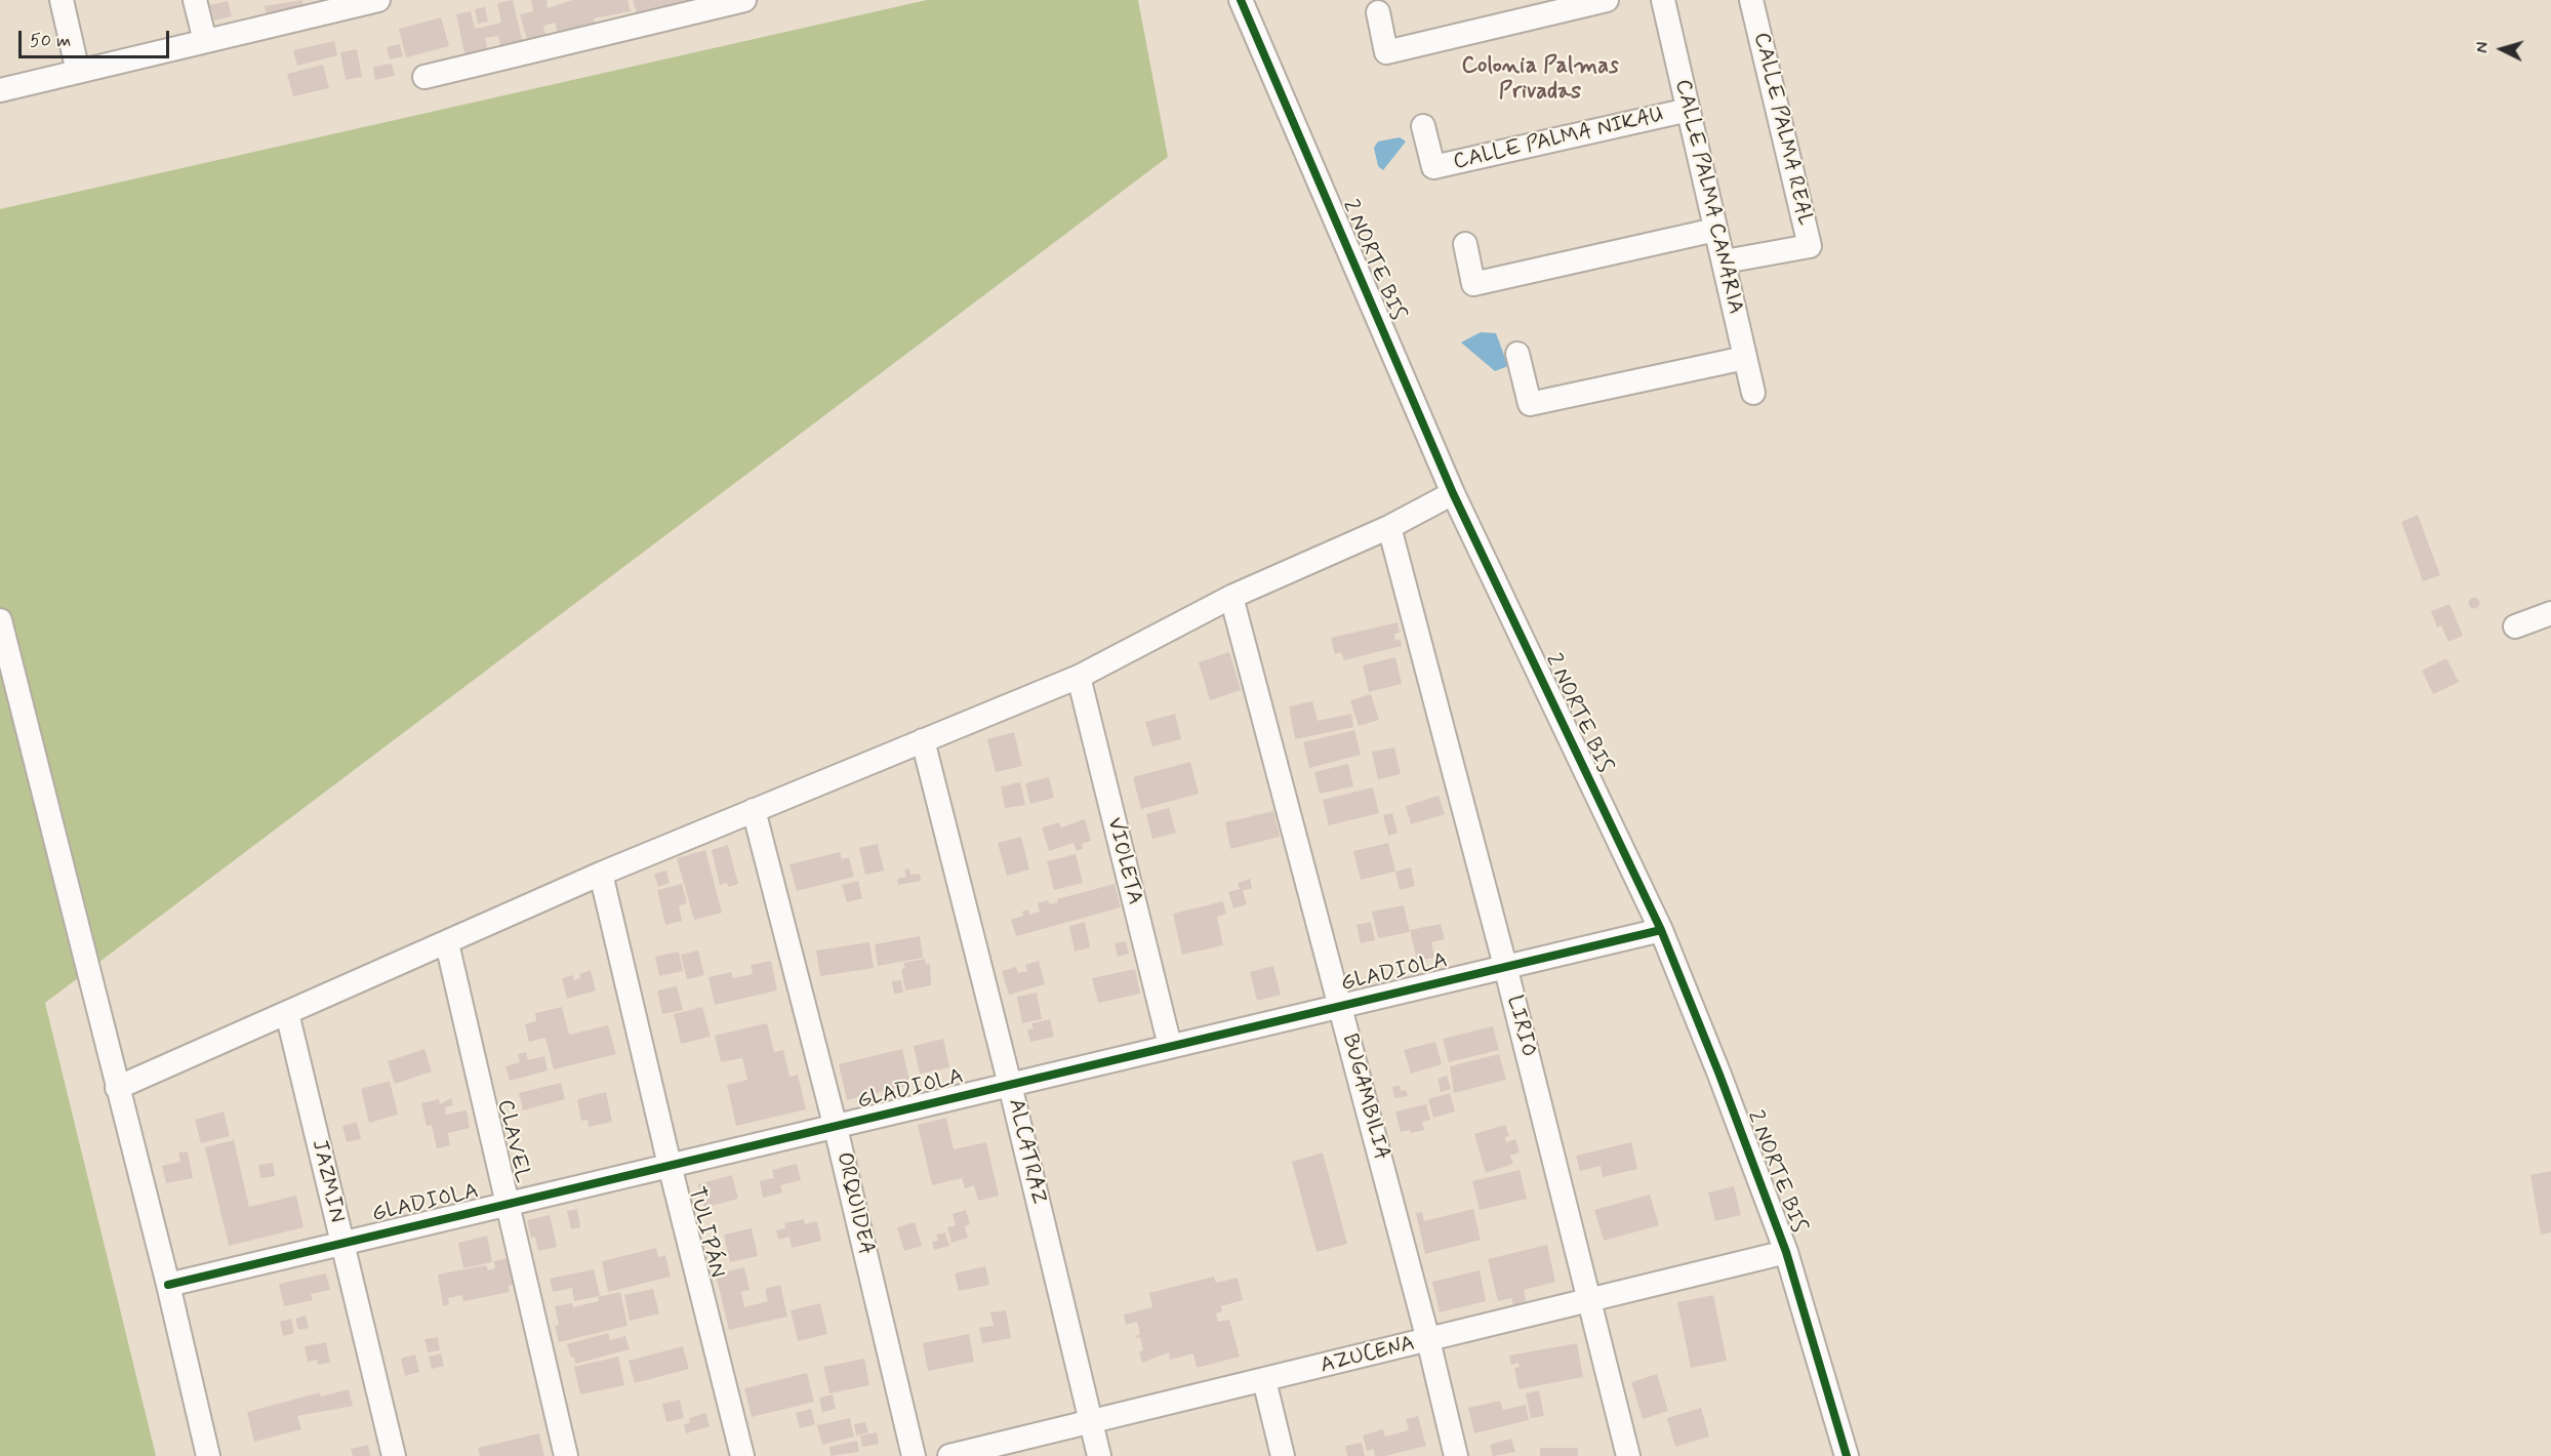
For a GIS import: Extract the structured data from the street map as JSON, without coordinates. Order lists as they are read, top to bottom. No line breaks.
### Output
{"streets":{"street":["CALLE PALMA REAL","CALLE PALMA NIKAU","CALLE PALMA CANARIA","2 NORTE BIS","VIOLETA","GLADIOLA","LIRIO","BUGAMBILIA","CLAVEL","ALCATRAZ","JAZMIN","ORQUIDEA","TULIPÁN","AZUCENA"]},"crossings":[["CALLE PALMA REAL","CALLE PALMA CANARIA"],["CALLE PALMA NIKAU","CALLE PALMA CANARIA"],["2 NORTE BIS","GLADIOLA"],["2 NORTE BIS","AZUCENA"],["VIOLETA","GLADIOLA"],["GLADIOLA","LIRIO"],["GLADIOLA","BUGAMBILIA"],["GLADIOLA","CLAVEL"],["GLADIOLA","ALCATRAZ"],["GLADIOLA","JAZMIN"],["GLADIOLA","ORQUIDEA"],["GLADIOLA","TULIPÁN"],["LIRIO","AZUCENA"],["BUGAMBILIA","AZUCENA"],["ALCATRAZ","AZUCENA"]],"districts":["Colonia Palmas Privadas"],"scale_bar":"50 m","north":"left"}
